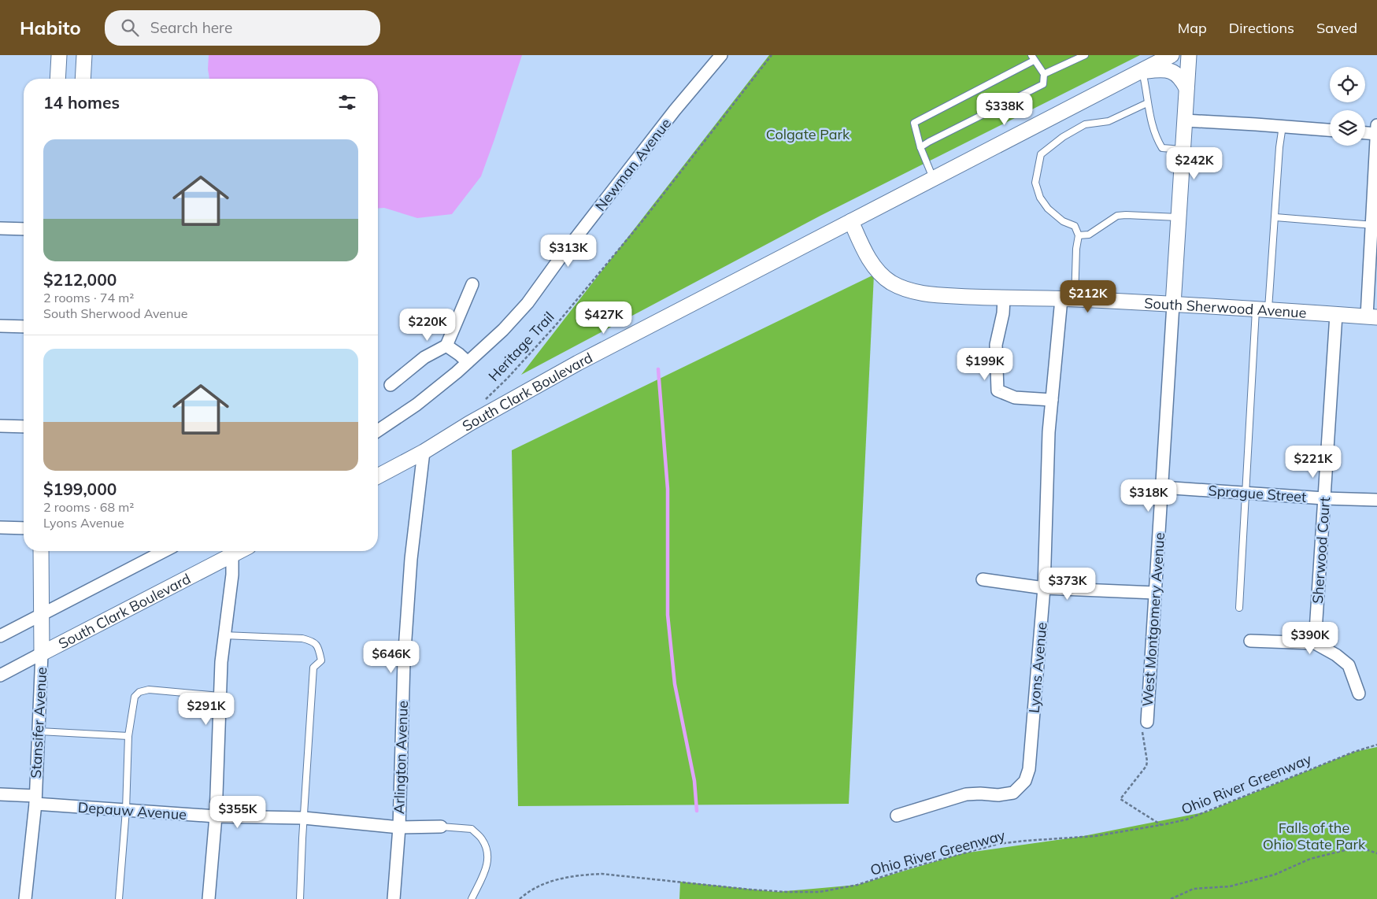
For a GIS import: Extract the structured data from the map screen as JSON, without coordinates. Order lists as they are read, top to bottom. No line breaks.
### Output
{"streets":{"street":["Newman Avenue","South Sherwood Avenue","South Clark Boulevard","Sprague Street","Sherwood Court","West Montgomery Avenue","Lyons Avenue","Stansifer Avenue","Arlington Avenue","Depauw Avenue"],"path":["Heritage Trail","Ohio River Greenway"]},"crossings":[["South Sherwood Avenue","South Clark Boulevard"],["South Sherwood Avenue","Sherwood Court"],["South Sherwood Avenue","West Montgomery Avenue"],["South Sherwood Avenue","Lyons Avenue"],["South Clark Boulevard","Stansifer Avenue"],["South Clark Boulevard","Arlington Avenue"],["Sprague Street","Sherwood Court"],["Sprague Street","West Montgomery Avenue"],["Stansifer Avenue","Depauw Avenue"],["Arlington Avenue","Depauw Avenue"]],"parks":["Colgate Park","Falls of the Ohio State Park"],"page":{"header":"Habito","search":"Search here","nav":["Map","Directions","Saved"],"heading":"14 homes","price":["$338K","$242K","$313K","$212K","$427K","$220K","$199K","$221K","$318K","$373K","$390K","$646K","$291K","$355K"],"list":[{"name":"$212,000","note":"2 rooms · 74 m² · South Sherwood Avenue"},{"name":"$199,000","note":"2 rooms · 68 m² · Lyons Avenue"}]}}
